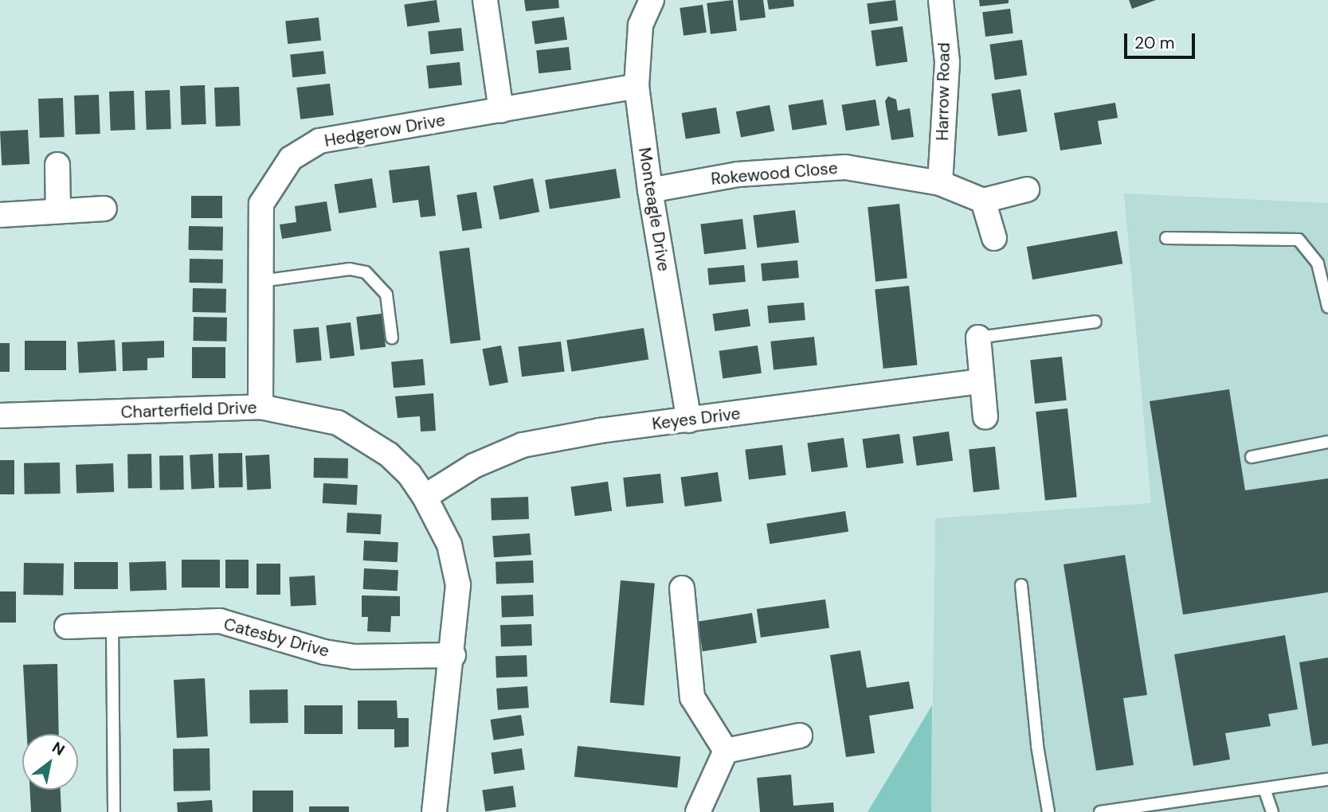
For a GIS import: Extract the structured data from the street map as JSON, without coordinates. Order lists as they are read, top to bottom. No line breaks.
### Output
{"streets":{"street":["Harrow Road","Hedgerow Drive","Rokewood Close","Monteagle Drive","Charterfield Drive","Keyes Drive","Catesby Drive"]},"crossings":[["Harrow Road","Rokewood Close"],["Hedgerow Drive","Monteagle Drive"],["Hedgerow Drive","Charterfield Drive"],["Rokewood Close","Monteagle Drive"],["Monteagle Drive","Keyes Drive"],["Charterfield Drive","Keyes Drive"],["Charterfield Drive","Catesby Drive"]],"scale_bar":"20 m","north":"top right"}
